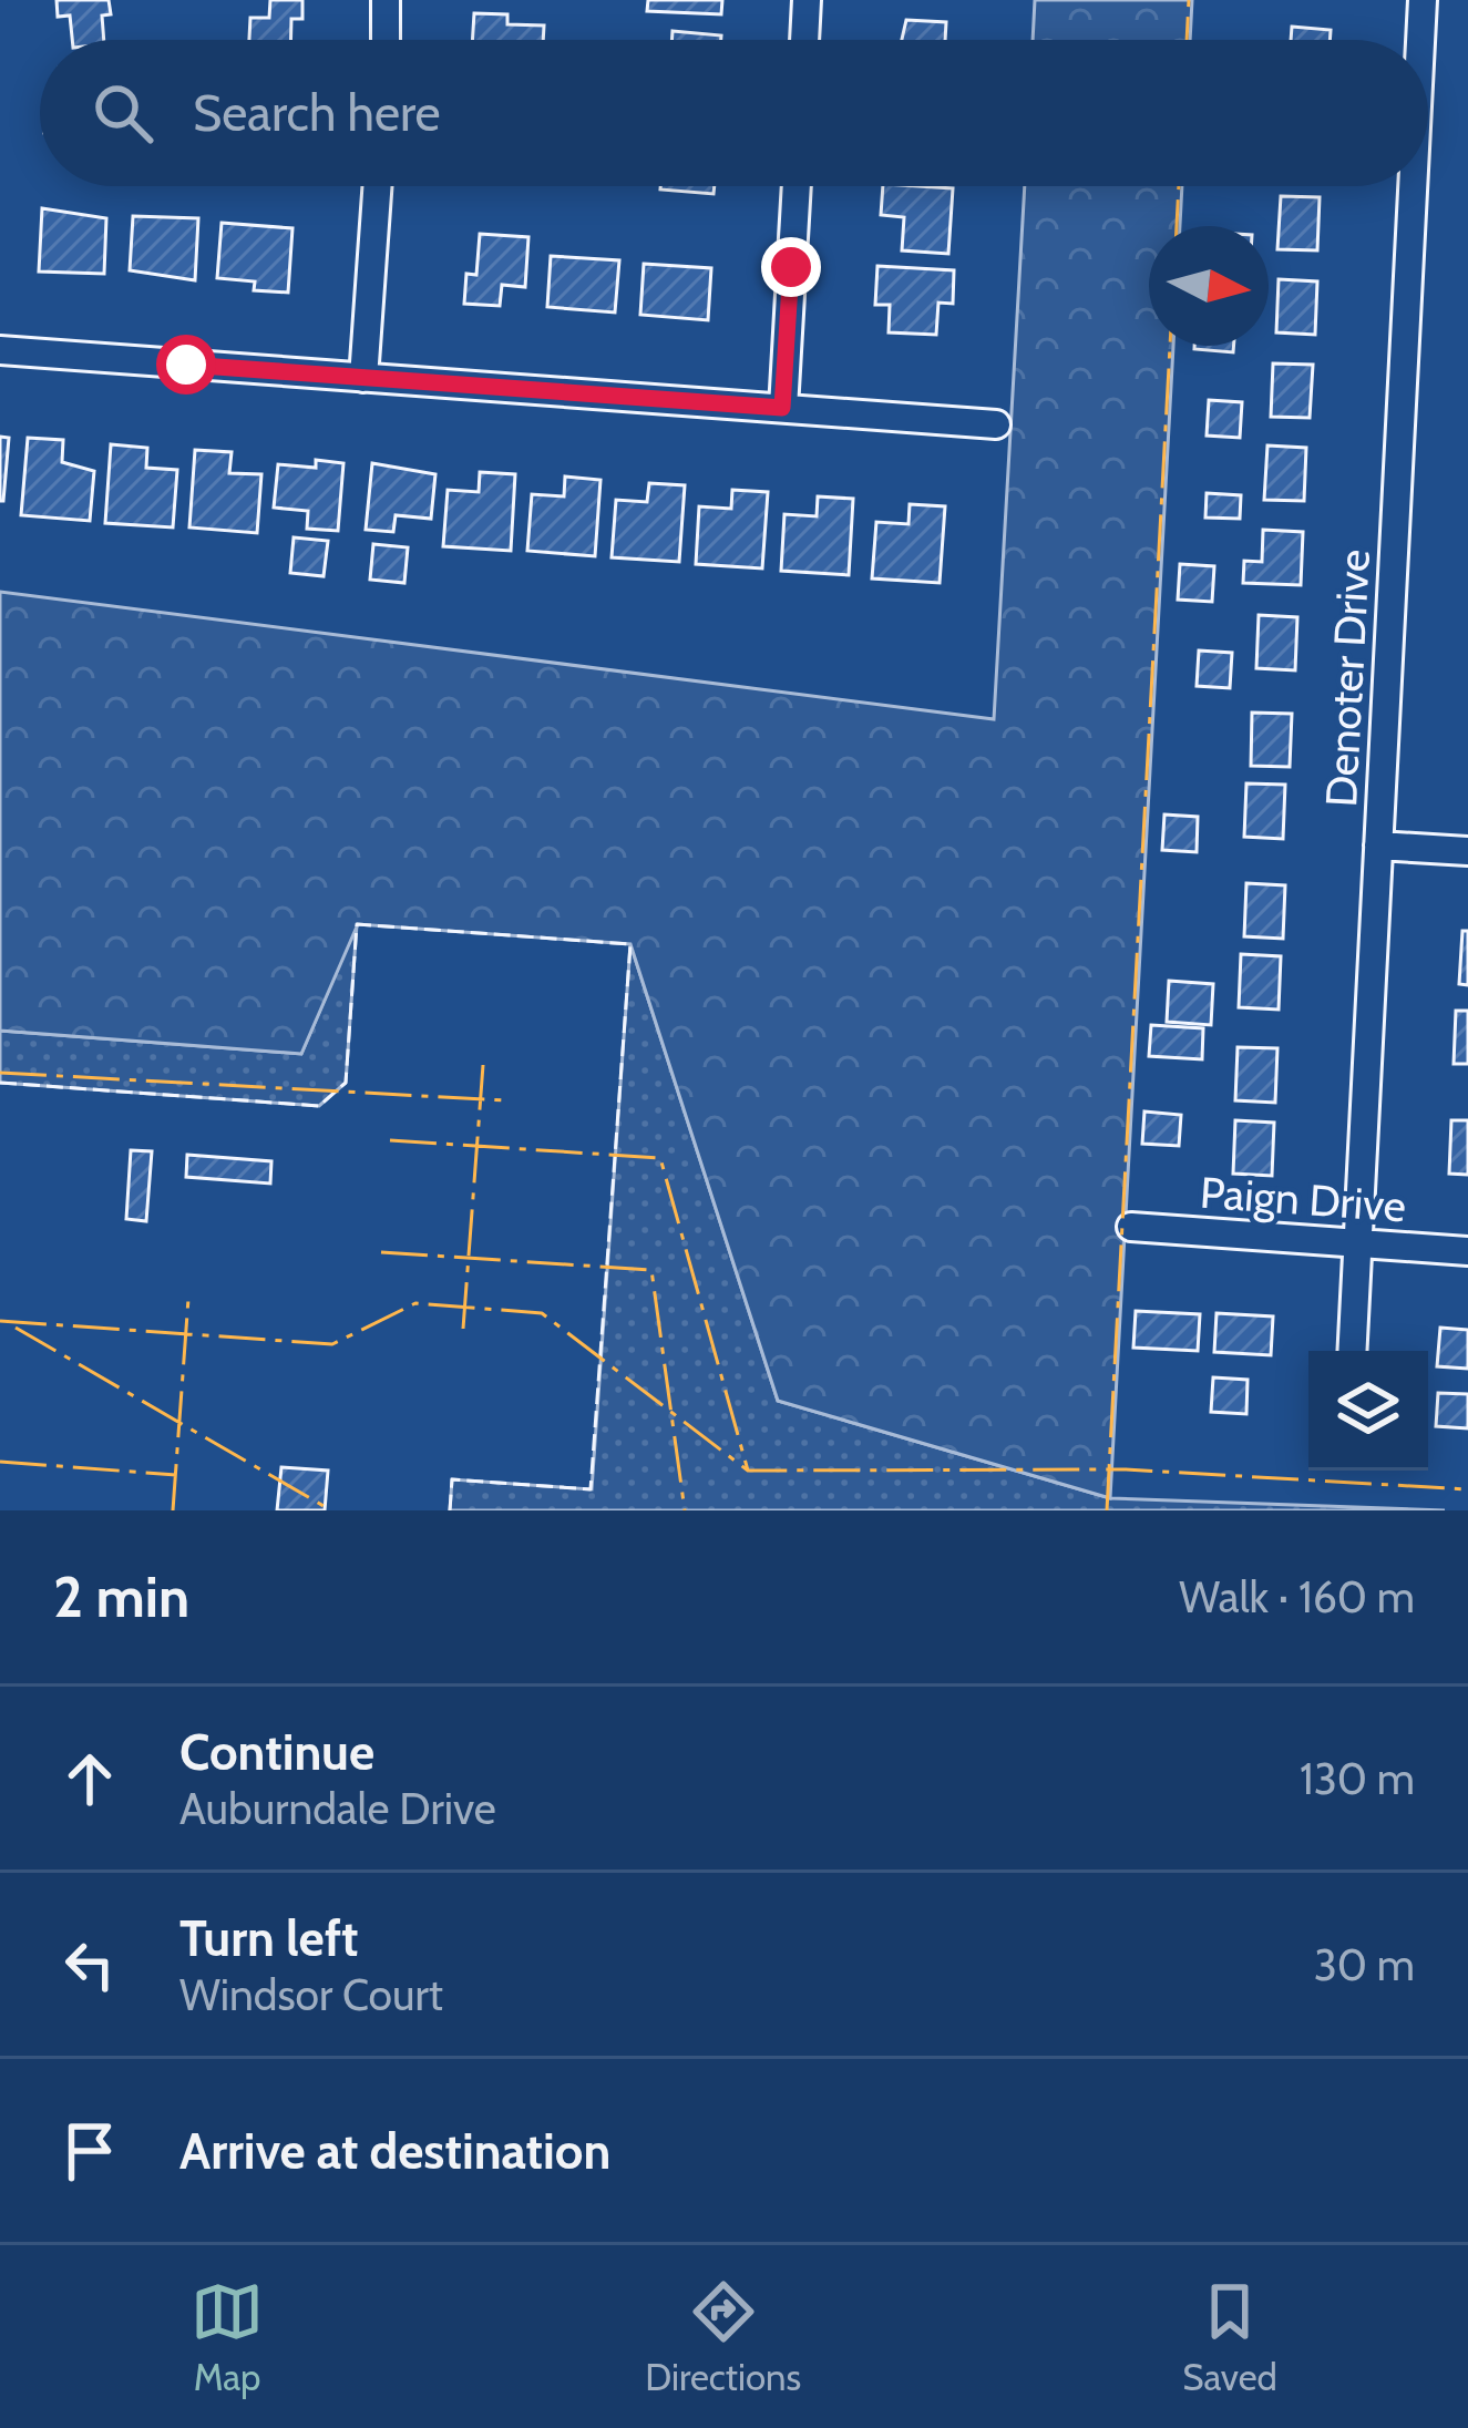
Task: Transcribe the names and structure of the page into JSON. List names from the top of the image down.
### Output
{
  "streets": {
    "street": ["Denoter Drive", "Paign Drive"]
  },
  "crossings": [
    ["Denoter Drive", "Paign Drive"]
  ],
  "north": "right",
  "page": {
    "search": "Search here",
    "heading": ["2 min", "Walk · 160 m"],
    "list": [
      ["Continue", "Auburndale Drive", "130 m"],
      ["Turn left", "Windsor Court", "30 m"],
      "Arrive at destination"
    ],
    "nav": ["Map", "Directions", "Saved"]
  }
}
